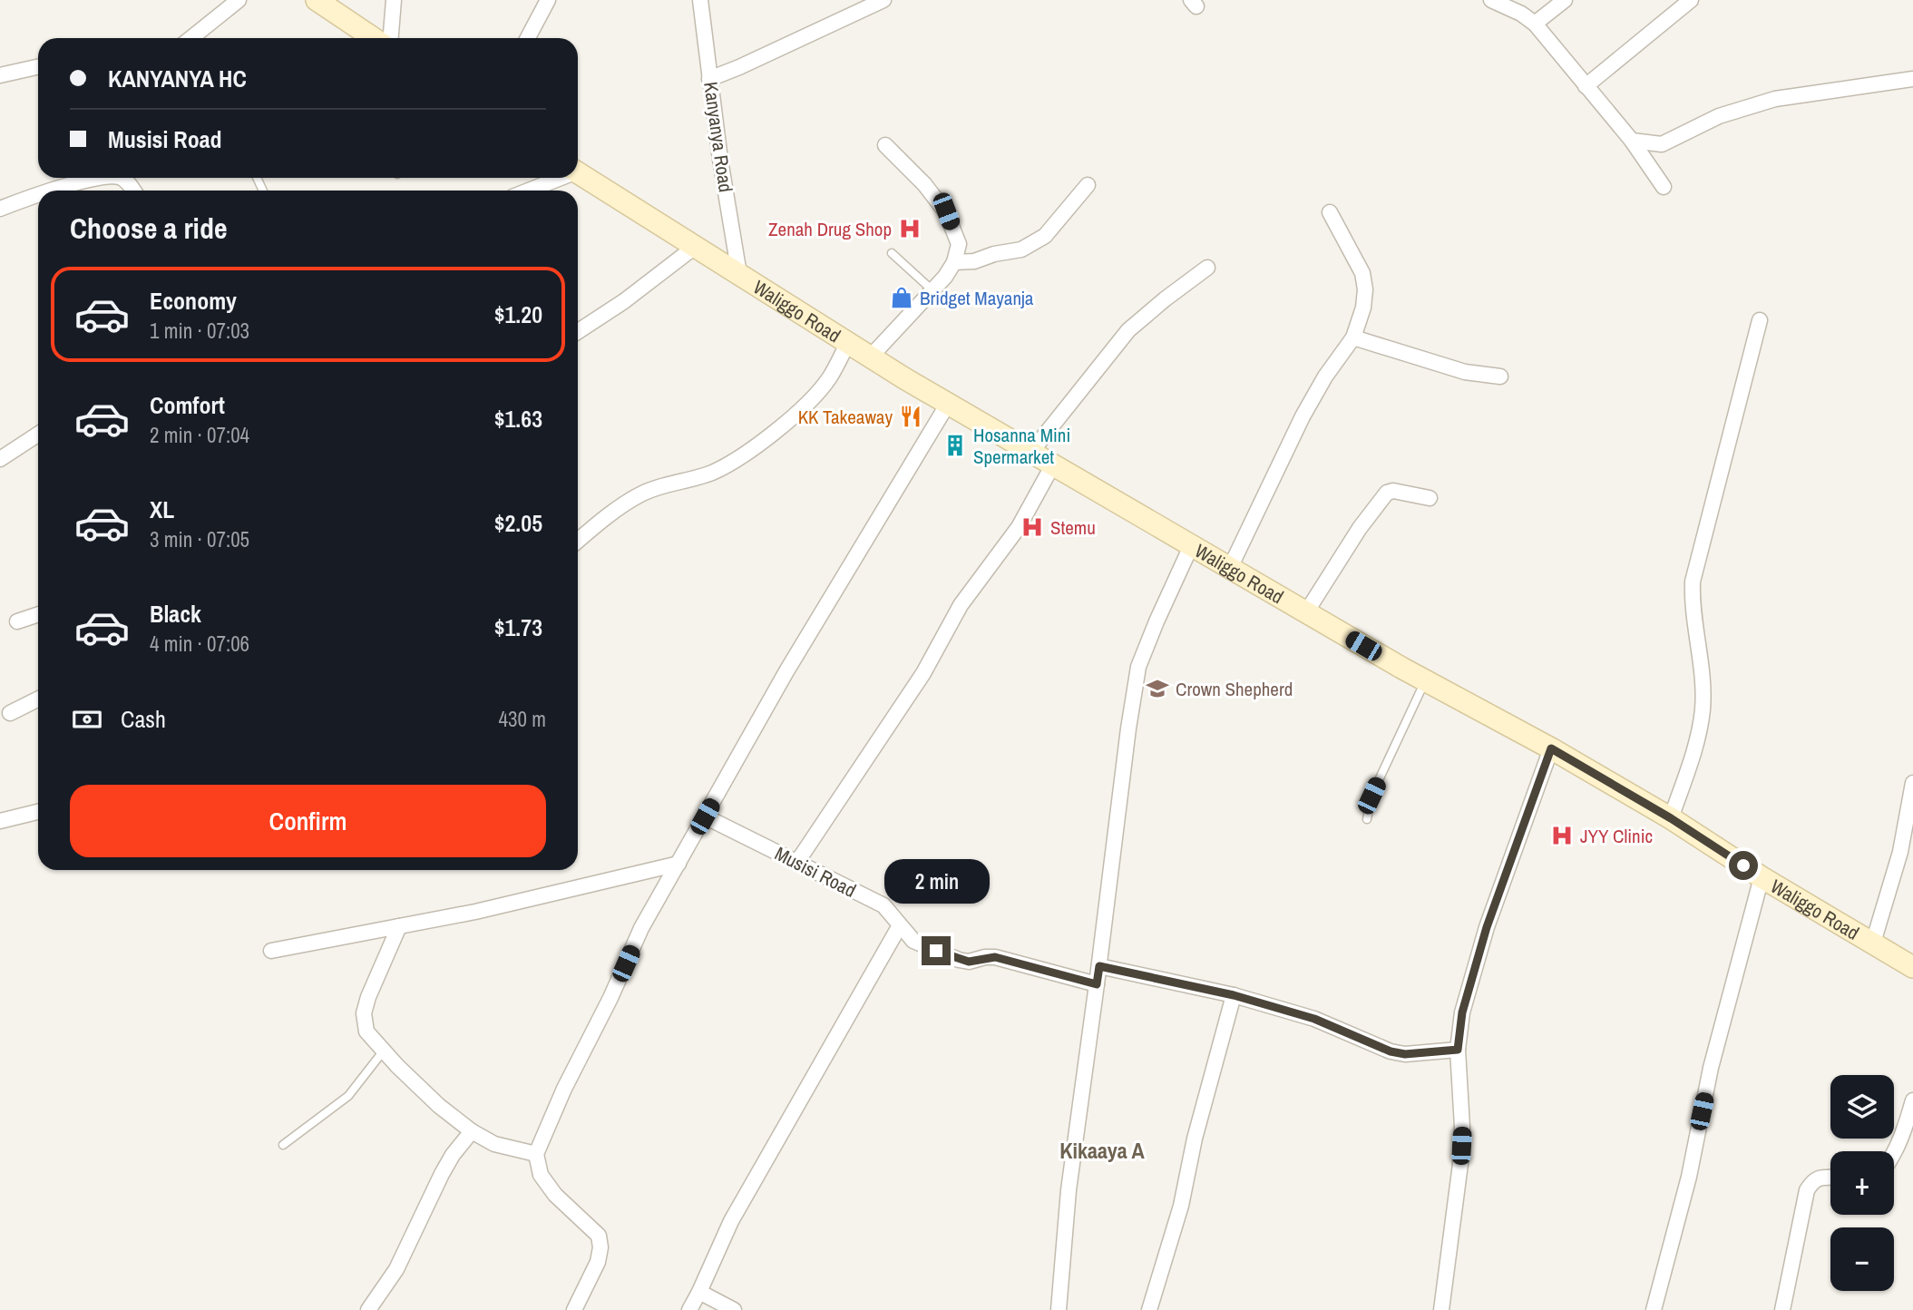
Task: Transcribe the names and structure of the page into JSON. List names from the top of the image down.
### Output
{
  "streets": {
    "street": ["Kanyanya Road", "Waliggo Road", "Musisi Road"]
  },
  "crossings": [
    ["Kanyanya Road", "Waliggo Road"]
  ],
  "districts": ["Kikaaya A"],
  "places": {
    "hospital": ["Zenah Drug Shop", "Stemu", "JYY Clinic"],
    "shop": ["Bridget Mayanja"],
    "restaurant": ["KK Takeaway"],
    "building": ["Hosanna Mini Spermarket"],
    "school or university": ["Crown Shepherd"]
  },
  "page": {
    "banner": ["KANYANYA HC", "Musisi Road"],
    "heading": "Choose a ride",
    "list": [
      {
        "name": "Economy",
        "note": "1 min · 07:03",
        "value": "$1.20"
      },
      {
        "name": "Comfort",
        "note": "2 min · 07:04",
        "value": "$1.63"
      },
      {
        "name": "XL",
        "note": "3 min · 07:05",
        "value": "$2.05"
      },
      {
        "name": "Black",
        "note": "4 min · 07:06",
        "value": "$1.73"
      }
    ],
    "pay": ["Cash", "430 m"],
    "buttons": "Confirm",
    "bubble": "2 min",
    "map_buttons": ["+", "−"]
  }
}
